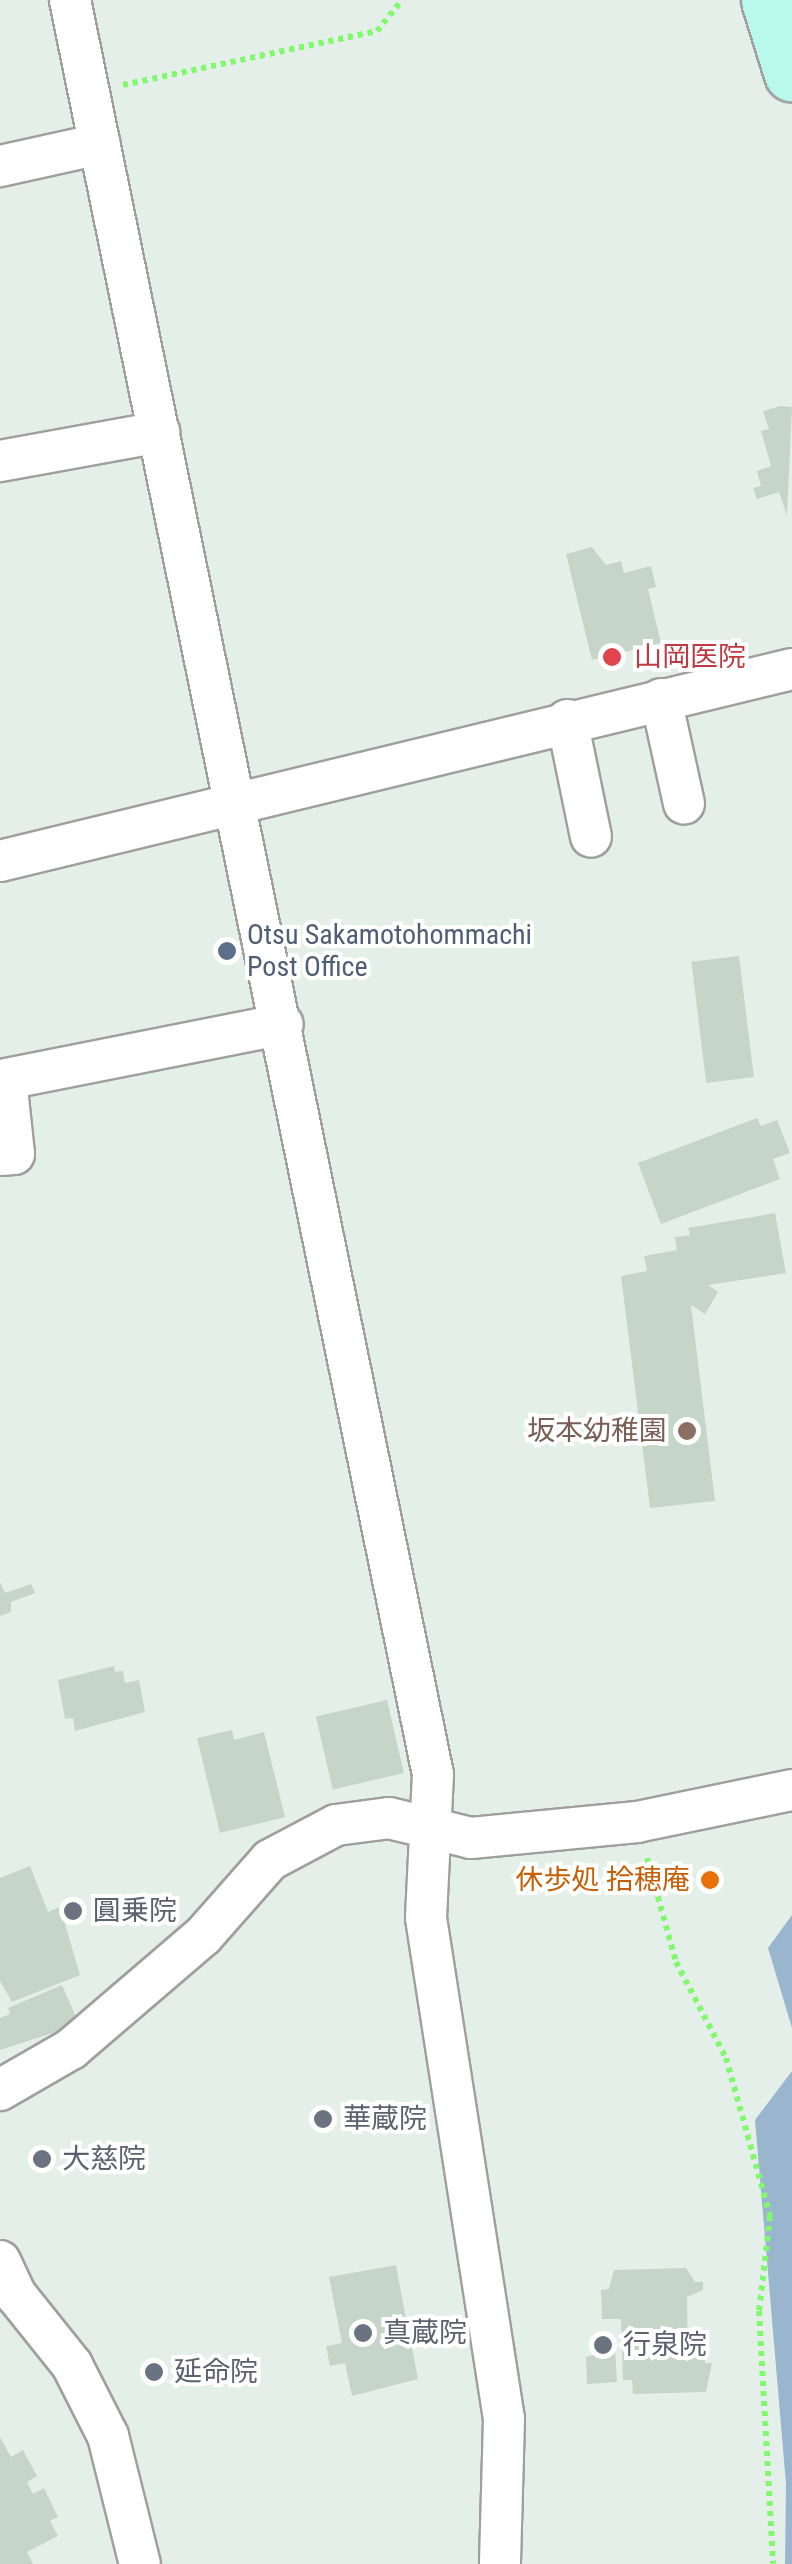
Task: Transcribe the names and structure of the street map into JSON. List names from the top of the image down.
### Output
{
  "places": [
    "山岡医院",
    "Otsu Sakamotohommachi Post Office",
    "坂本幼稚園",
    "休歩処 拾穂庵",
    "圓乗院",
    "華蔵院",
    "大慈院",
    "真蔵院",
    "行泉院",
    "延命院"
  ]
}
